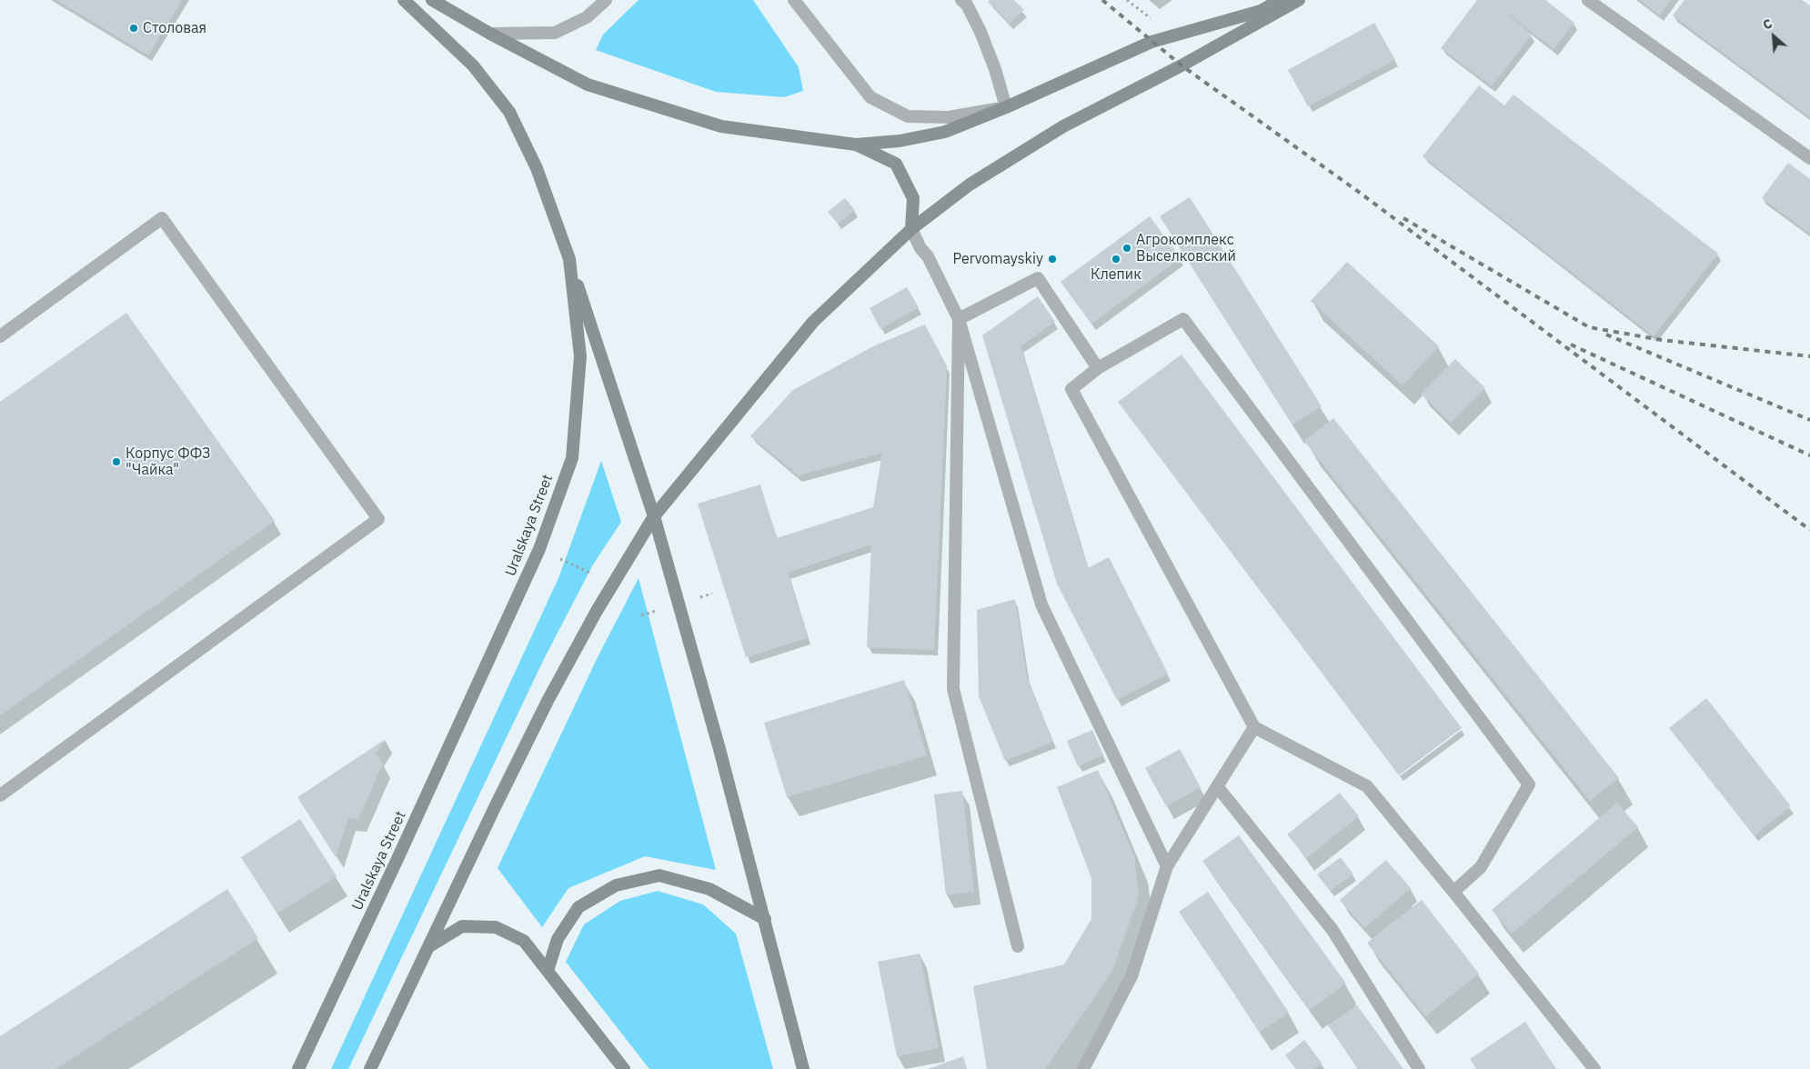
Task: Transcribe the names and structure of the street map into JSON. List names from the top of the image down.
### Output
{
  "streets": {
    "main road": ["Uralskaya Street"]
  },
  "places": [
    "Столовая",
    "Агрокомплекс Выселковский",
    "Pervomayskiy",
    "Клепик",
    "Корпус ФФЗ \"Чайка\""
  ],
  "north": "top left"
}
